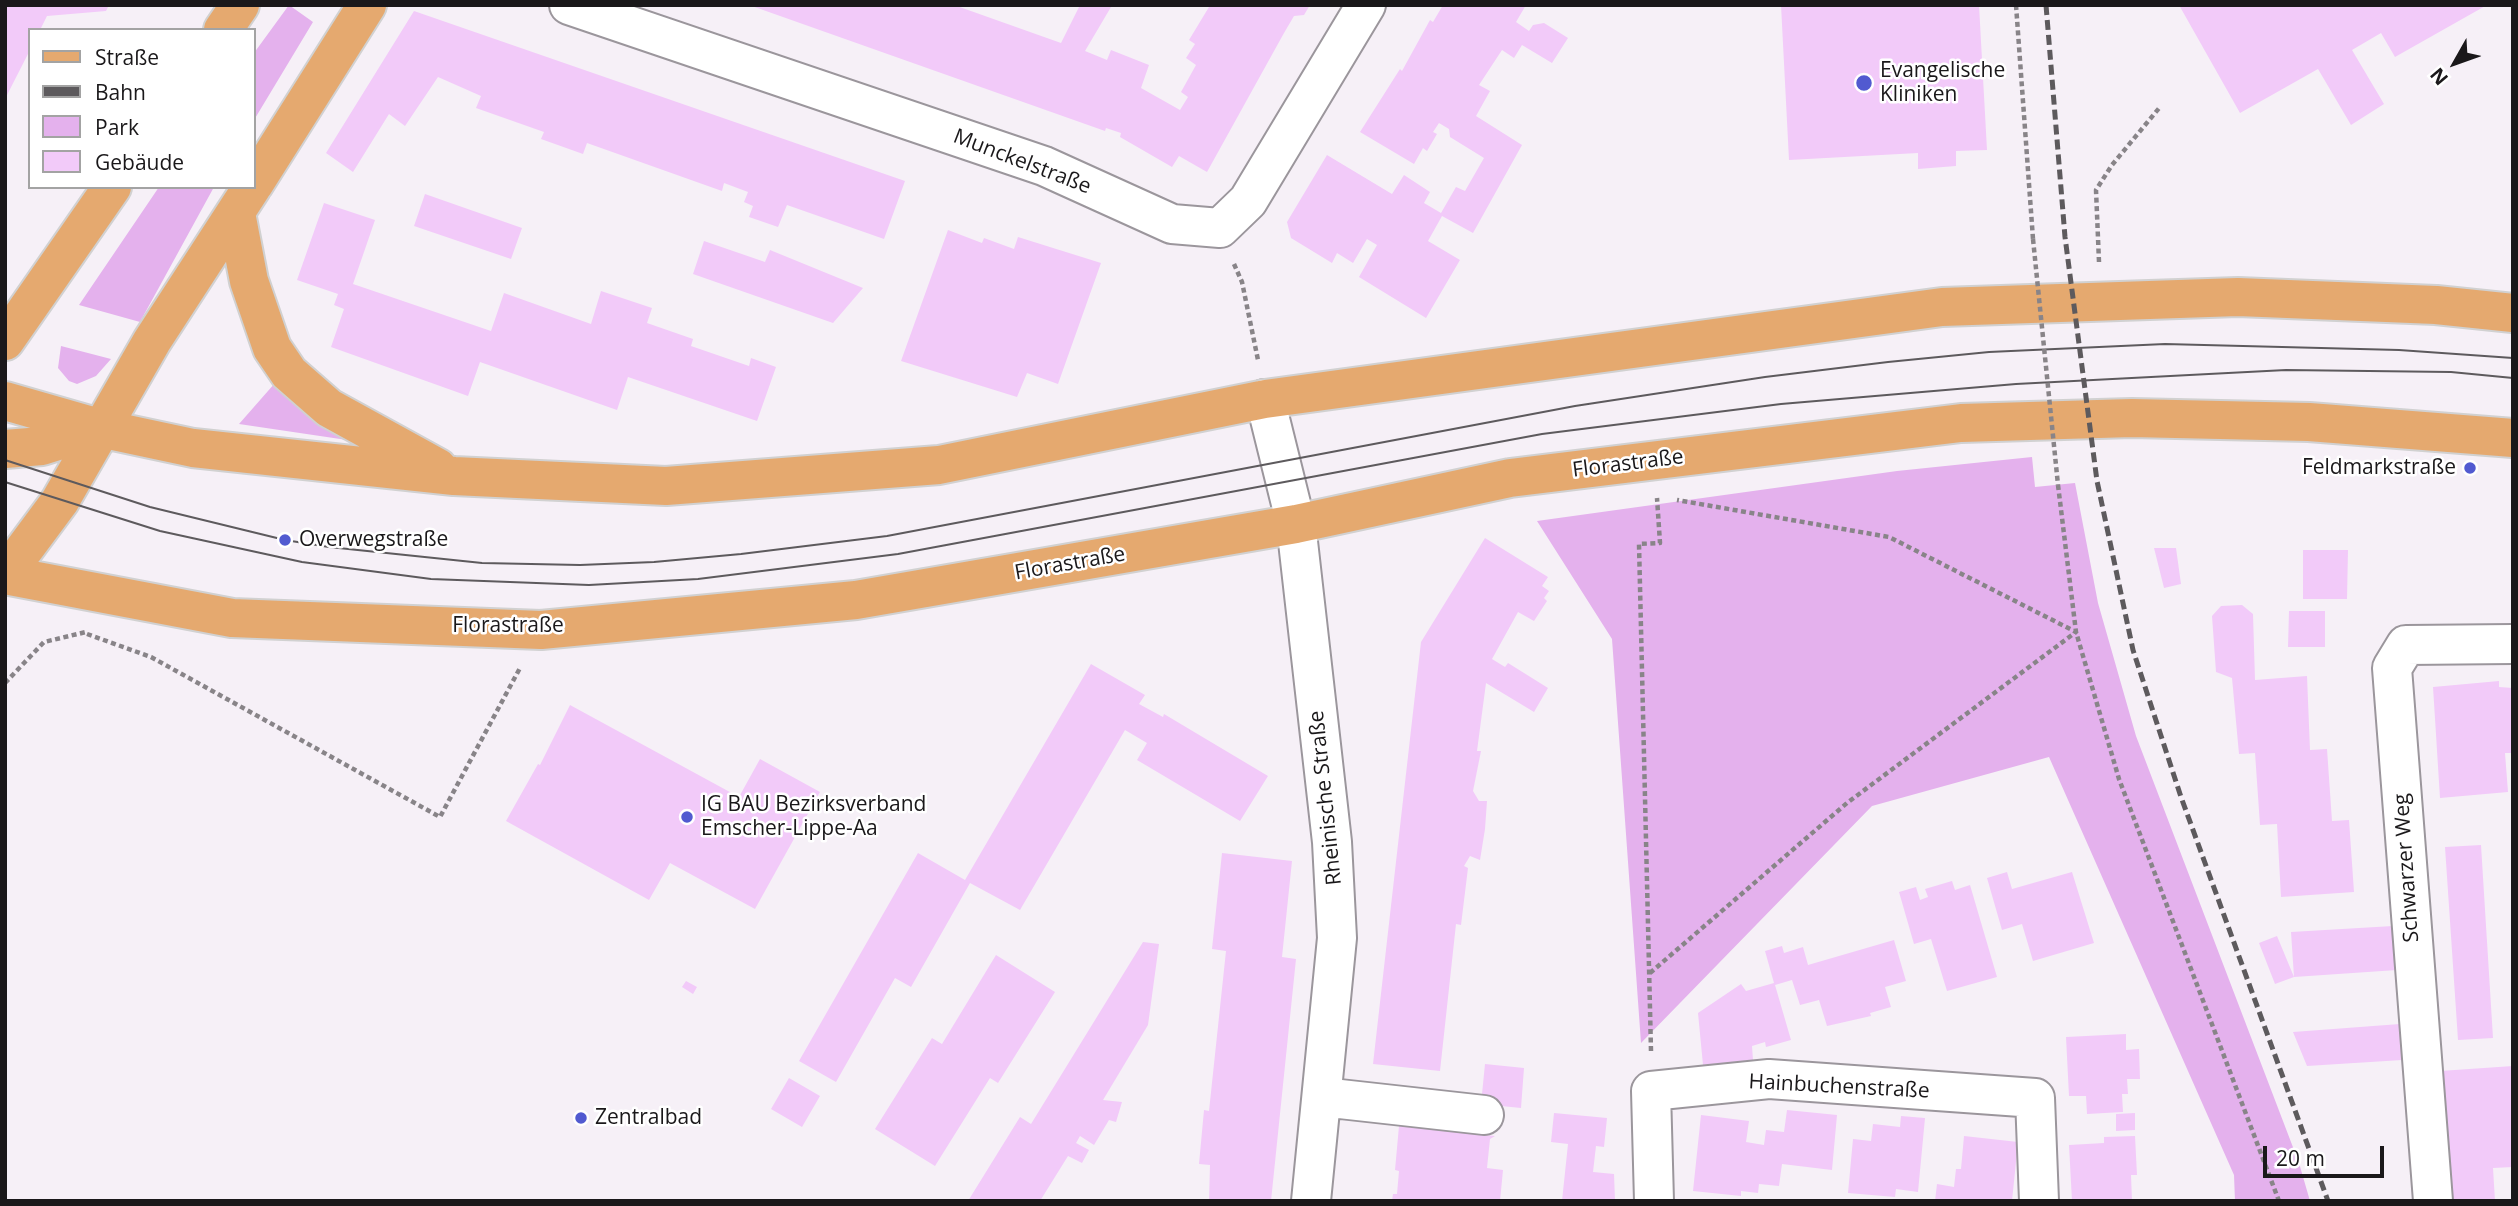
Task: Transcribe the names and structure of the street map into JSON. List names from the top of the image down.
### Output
{
  "streets": {
    "main road": ["Florastraße"],
    "street": [
      "Munckelstraße",
      "Rheinische Straße",
      "Schwarzer Weg",
      "Hainbuchenstraße"
    ]
  },
  "crossings": [
    ["Florastraße", "Rheinische Straße"]
  ],
  "places": [
    "Evangelische Kliniken",
    "Feldmarkstraße",
    "Overwegstraße",
    "IG BAU Bezirksverband Emscher-Lippe-Aa",
    "Zentralbad"
  ],
  "legend": [
    "Straße",
    "Bahn",
    "Park",
    "Gebäude"
  ],
  "scale_bar": "20 m",
  "north": "bottom left"
}
